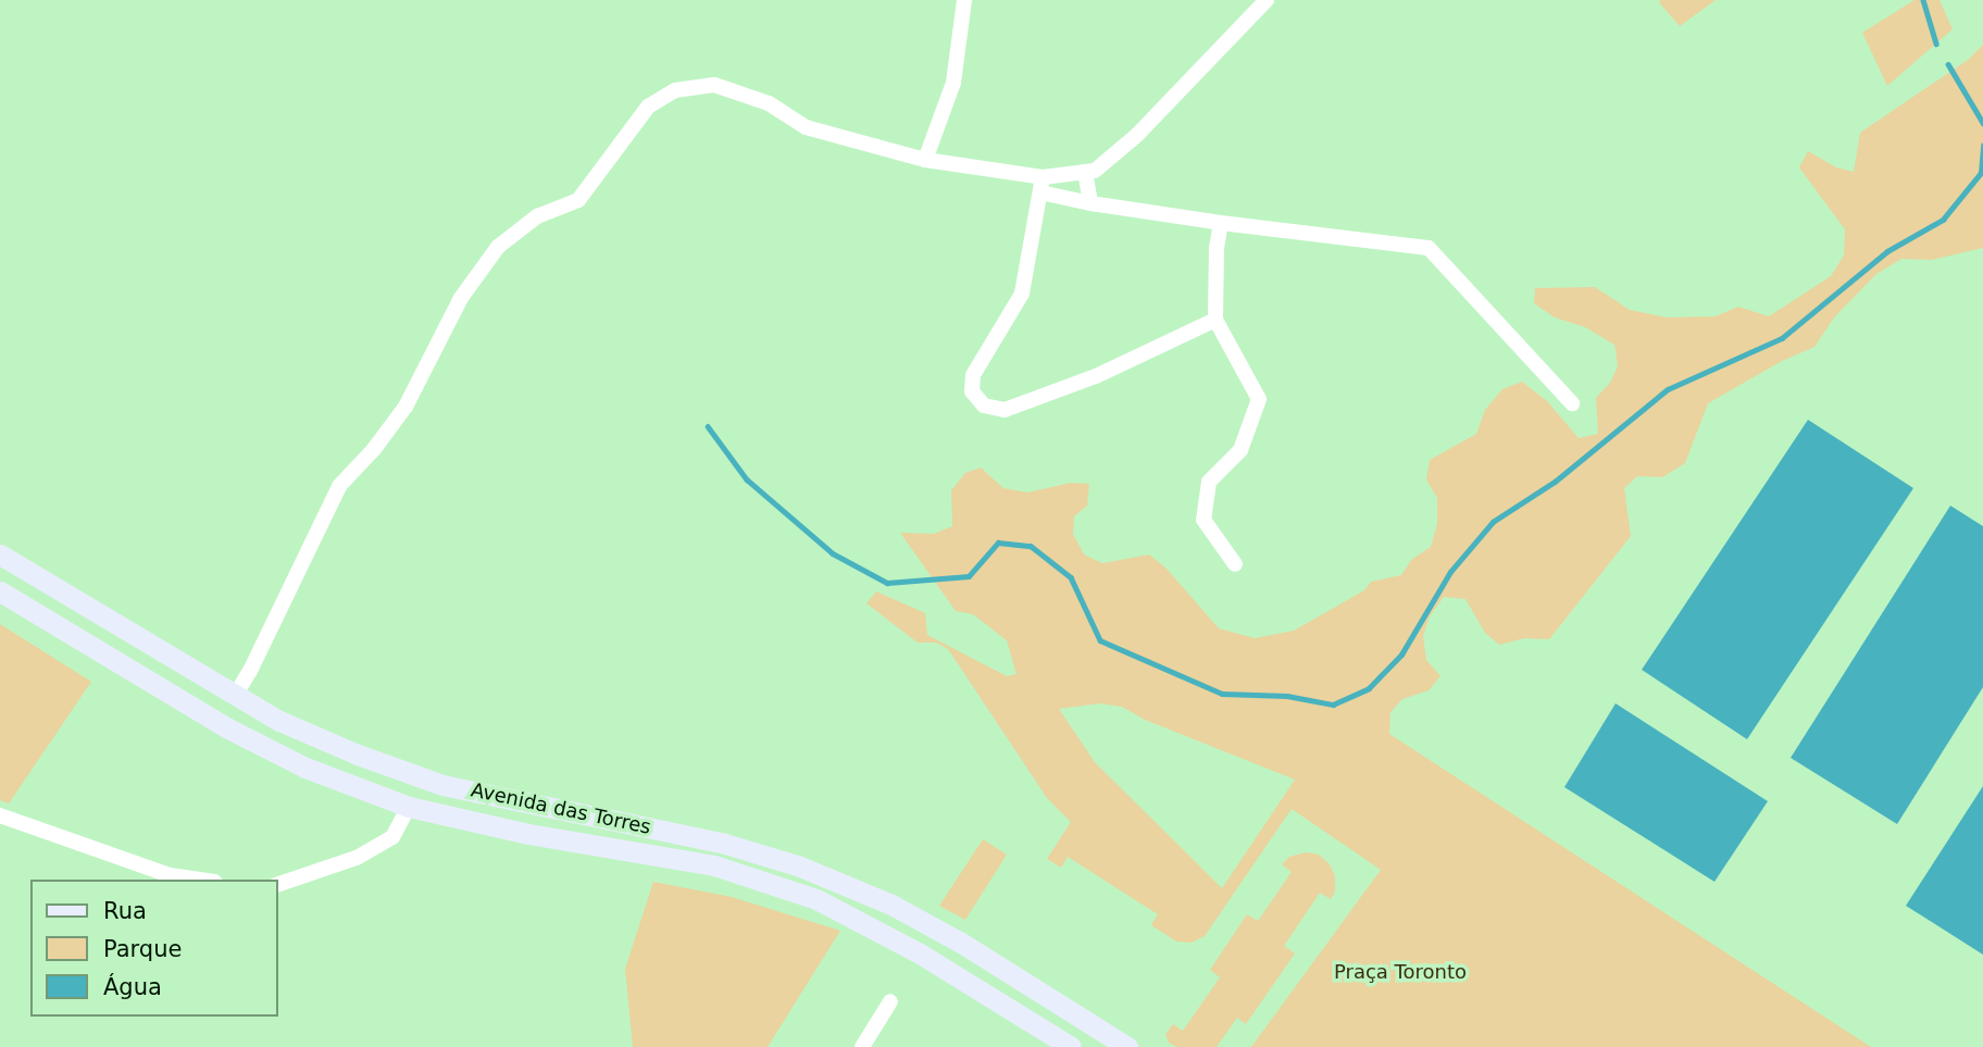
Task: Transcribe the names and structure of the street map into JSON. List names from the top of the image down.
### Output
{
  "streets": {
    "main road": ["Avenida das Torres"]
  },
  "parks": ["Praça Toronto"],
  "legend": ["Rua", "Parque", "Água"]
}
